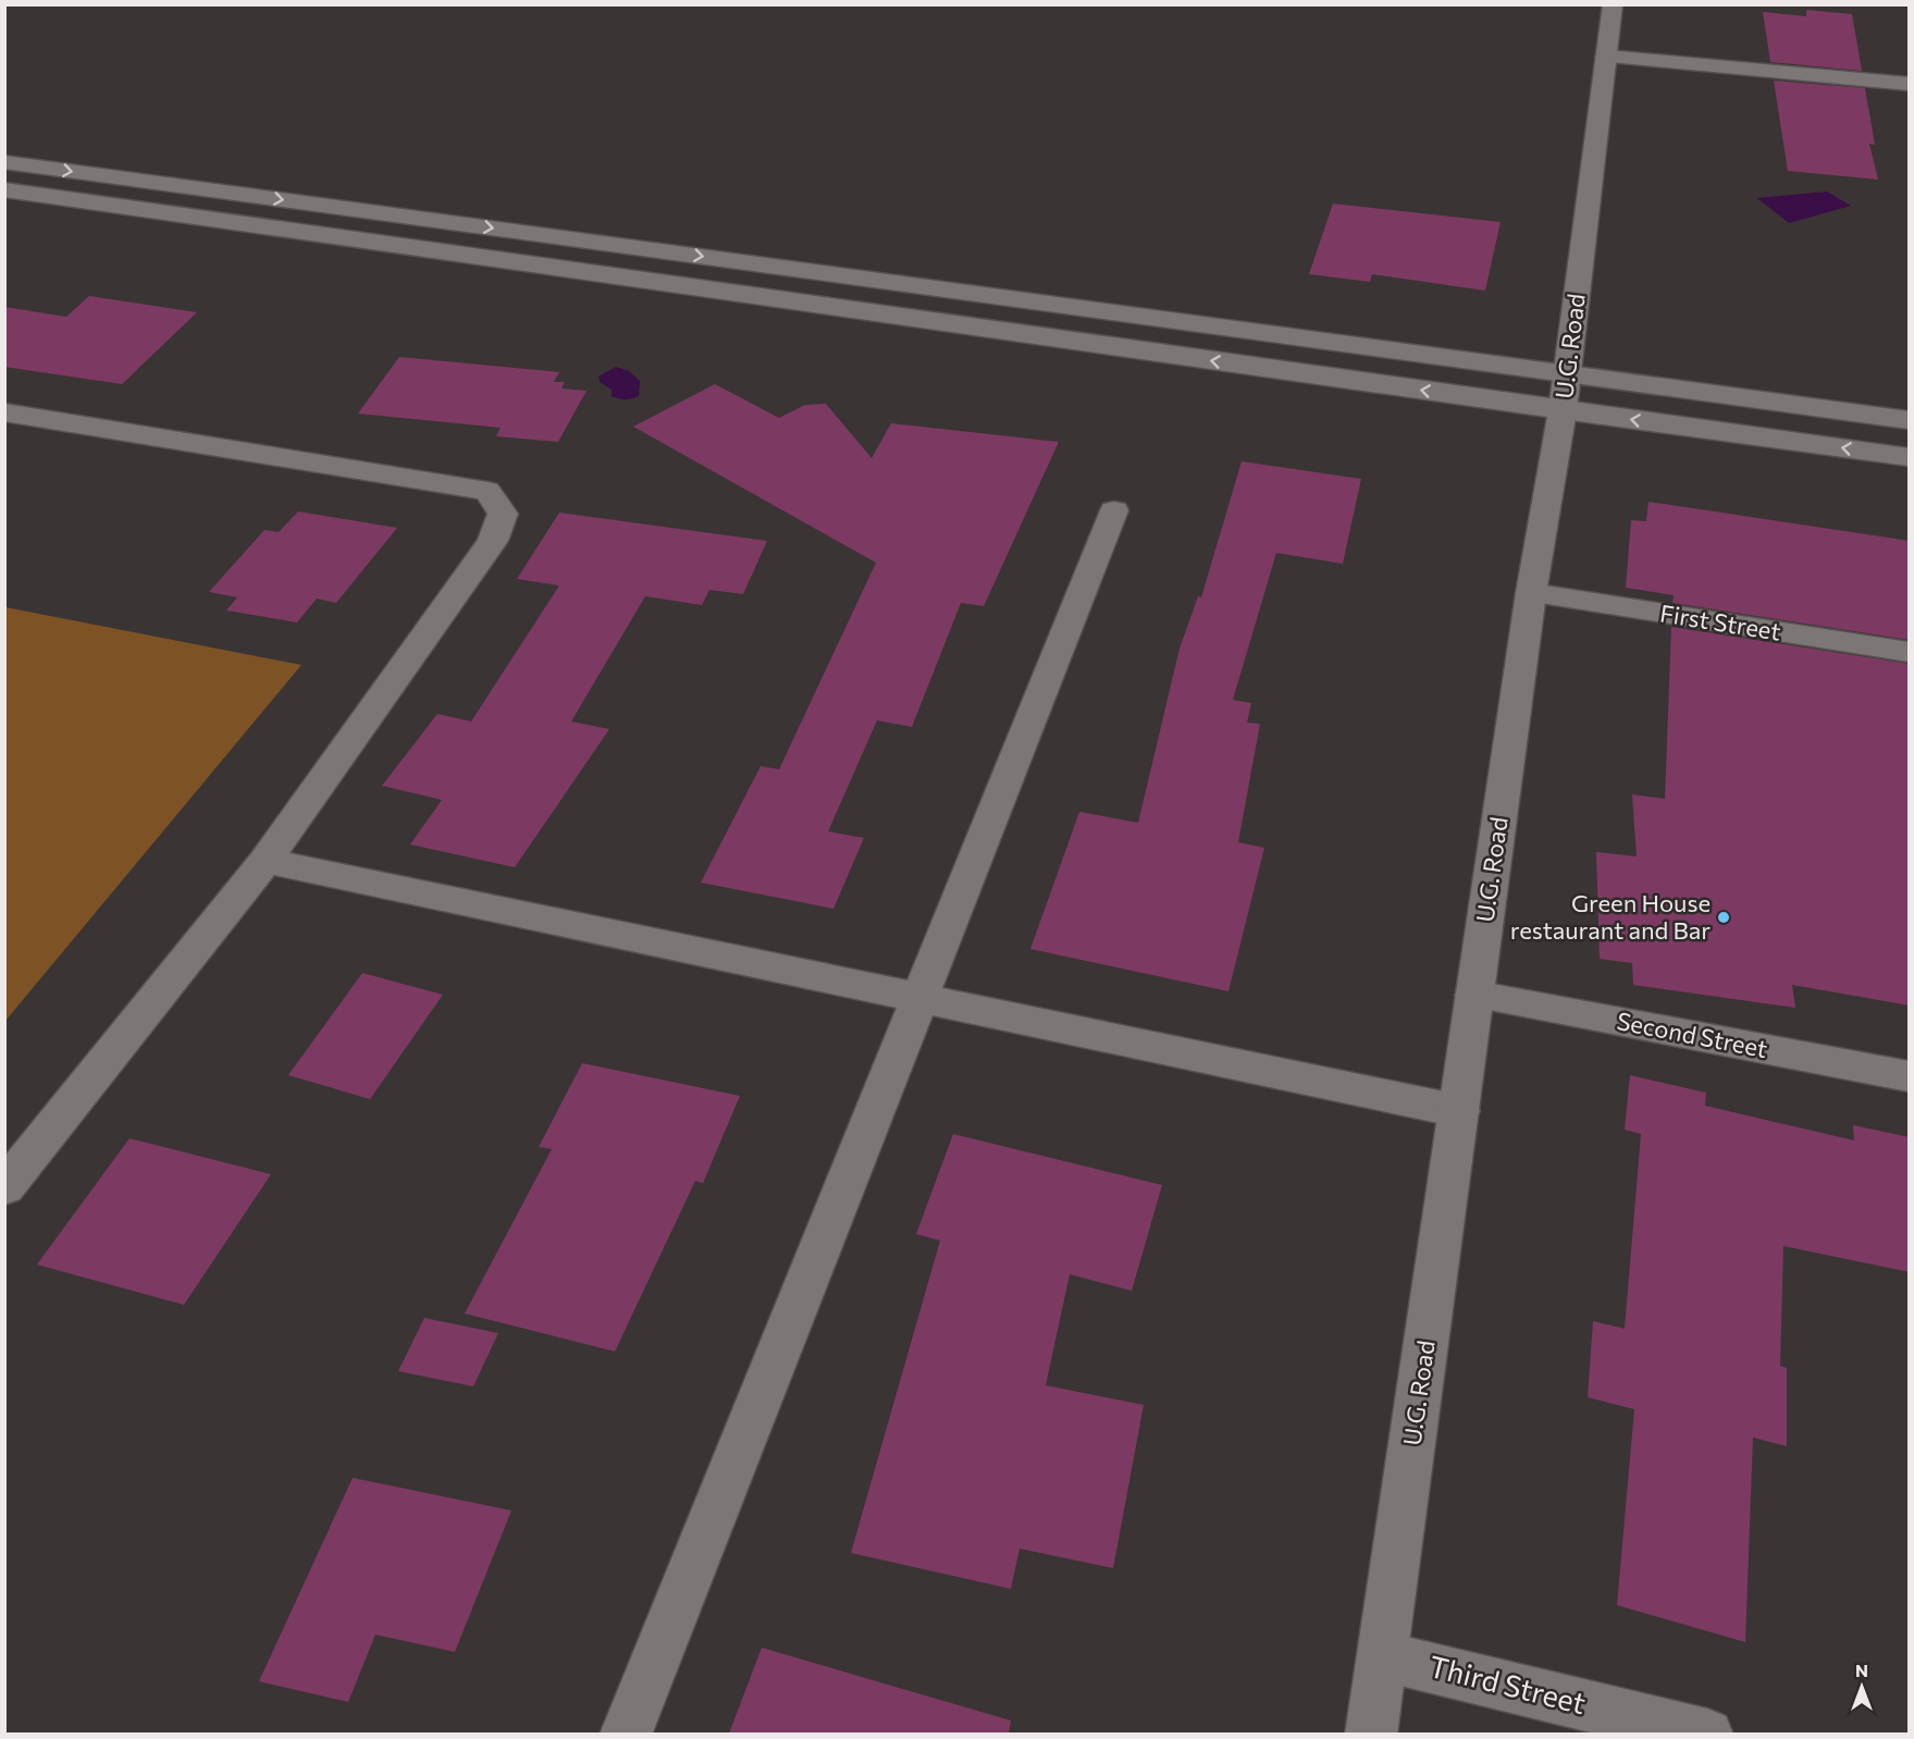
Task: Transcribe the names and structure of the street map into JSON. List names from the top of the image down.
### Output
{
  "streets": {
    "street": [
      "U.G. Road",
      "First Street",
      "Second Street",
      "Third Street"
    ]
  },
  "crossings": [
    ["U.G. Road", "First Street"],
    ["U.G. Road", "Second Street"],
    ["U.G. Road", "Third Street"]
  ],
  "places": ["Green House restaurant and Bar"],
  "north": "top"
}
